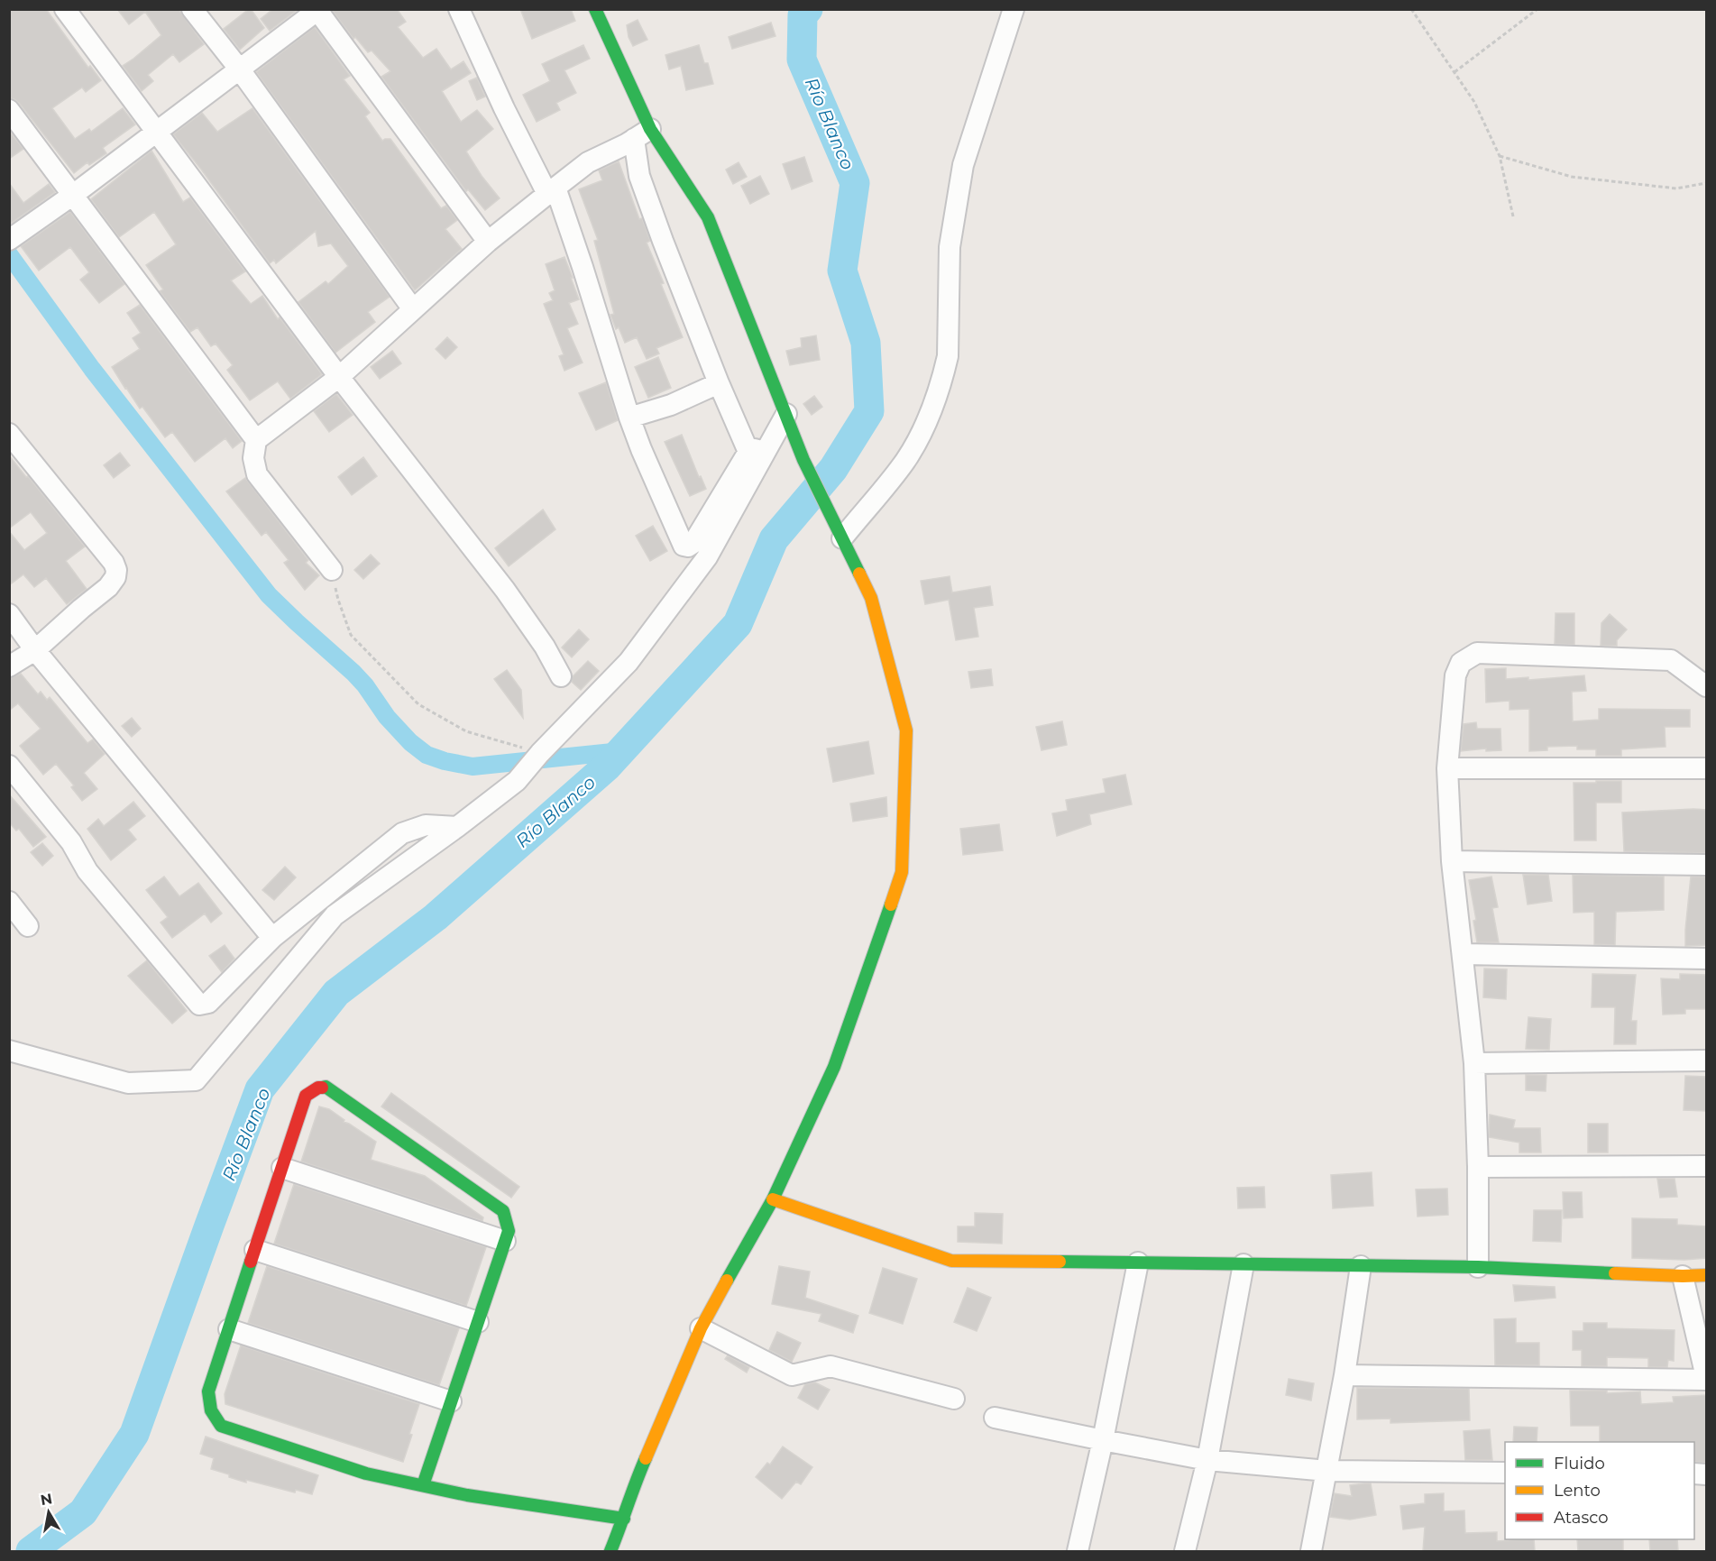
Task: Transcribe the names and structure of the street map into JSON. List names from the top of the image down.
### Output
{
  "water": ["Río Blanco"],
  "legend": ["Fluido", "Lento", "Atasco"],
  "north": "top"
}
